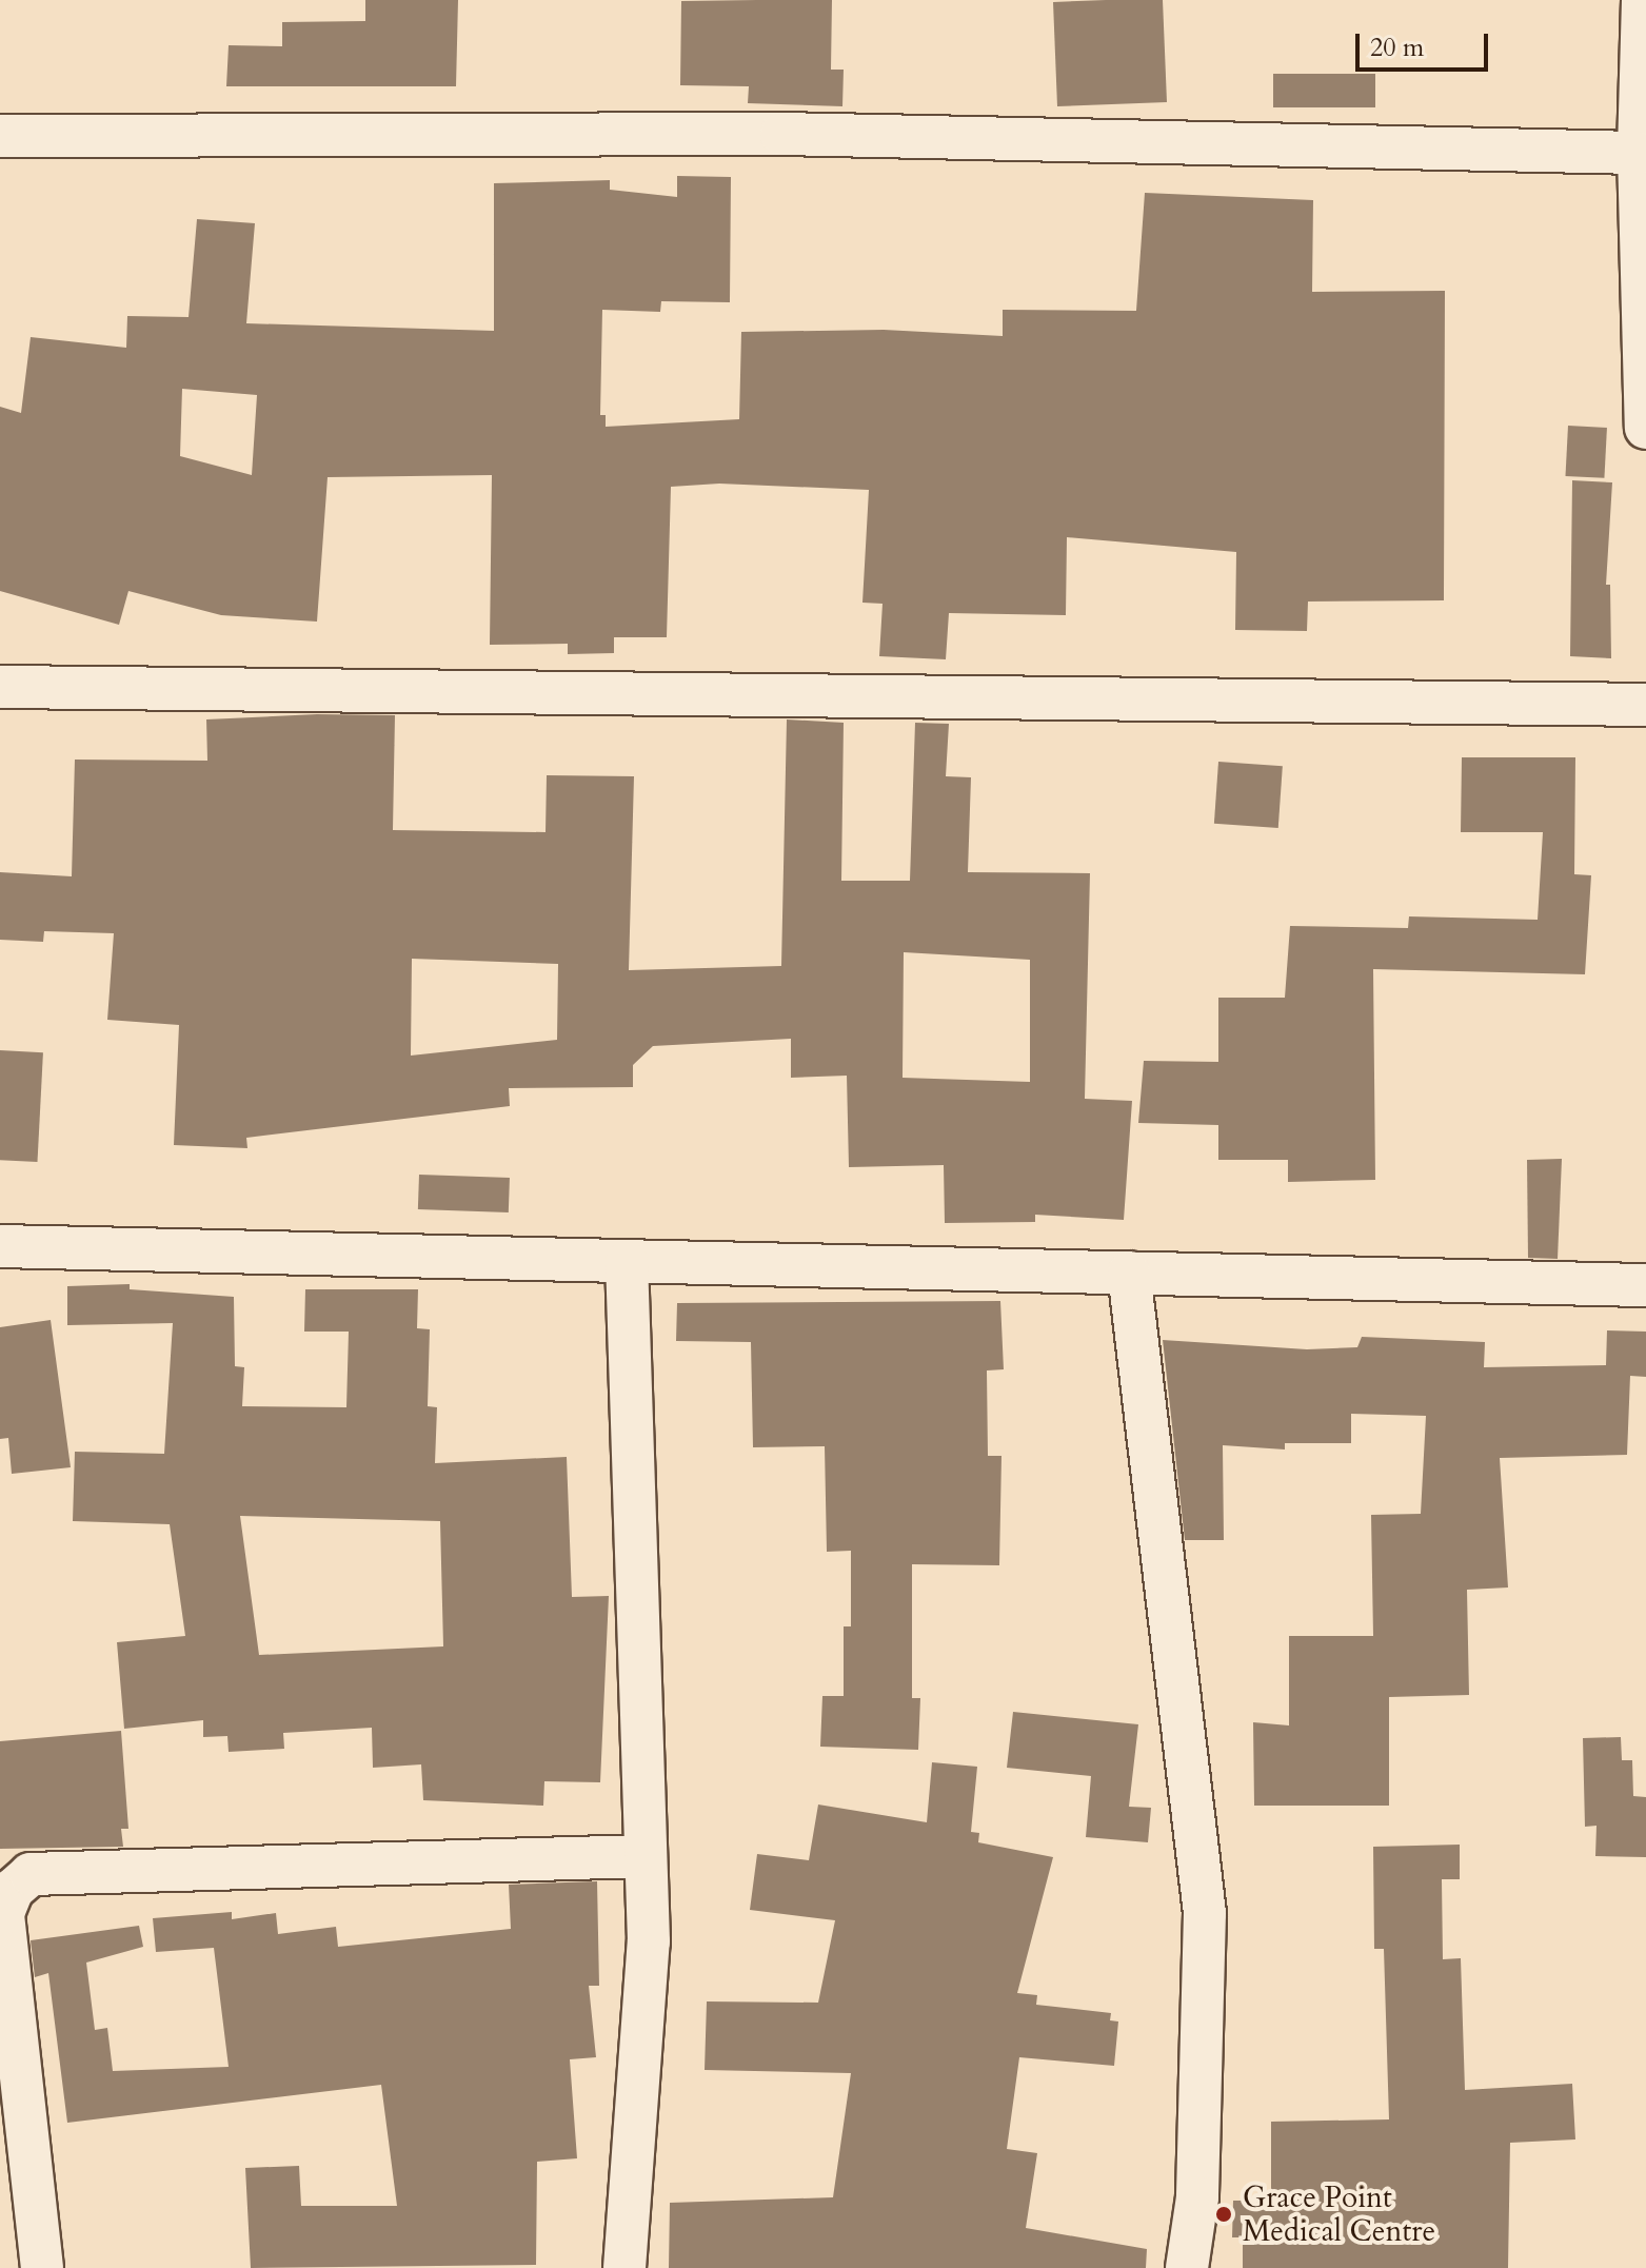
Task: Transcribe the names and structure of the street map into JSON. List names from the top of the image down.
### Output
{
  "places": ["Grace Point Medical Centre"],
  "scale_bar": "20 m"
}
